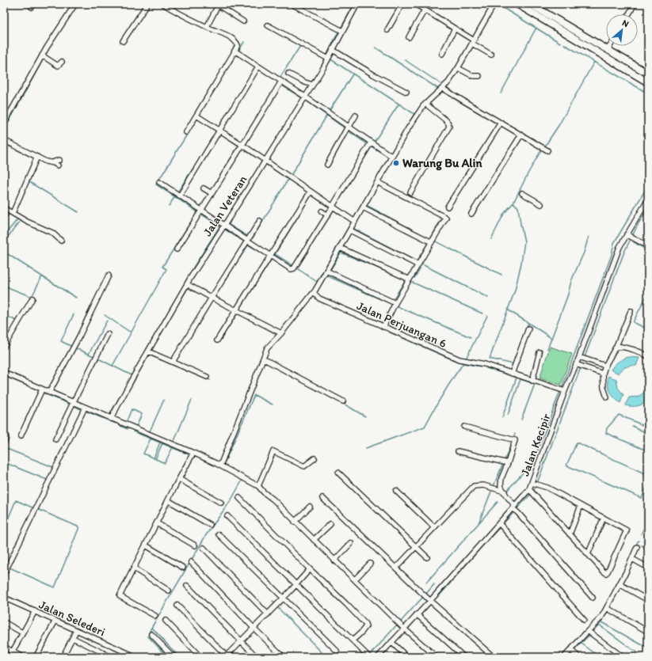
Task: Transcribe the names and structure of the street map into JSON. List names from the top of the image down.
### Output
{
  "streets": {
    "street": [
      "Jalan Veteran",
      "Jalan Perjuangan 6",
      "Jalan Kecipir",
      "Jalan Selederi"
    ]
  },
  "crossings": [
    ["Jalan Perjuangan 6", "Jalan Kecipir"]
  ],
  "places": ["Warung Bu Alin"],
  "north": "top right"
}
